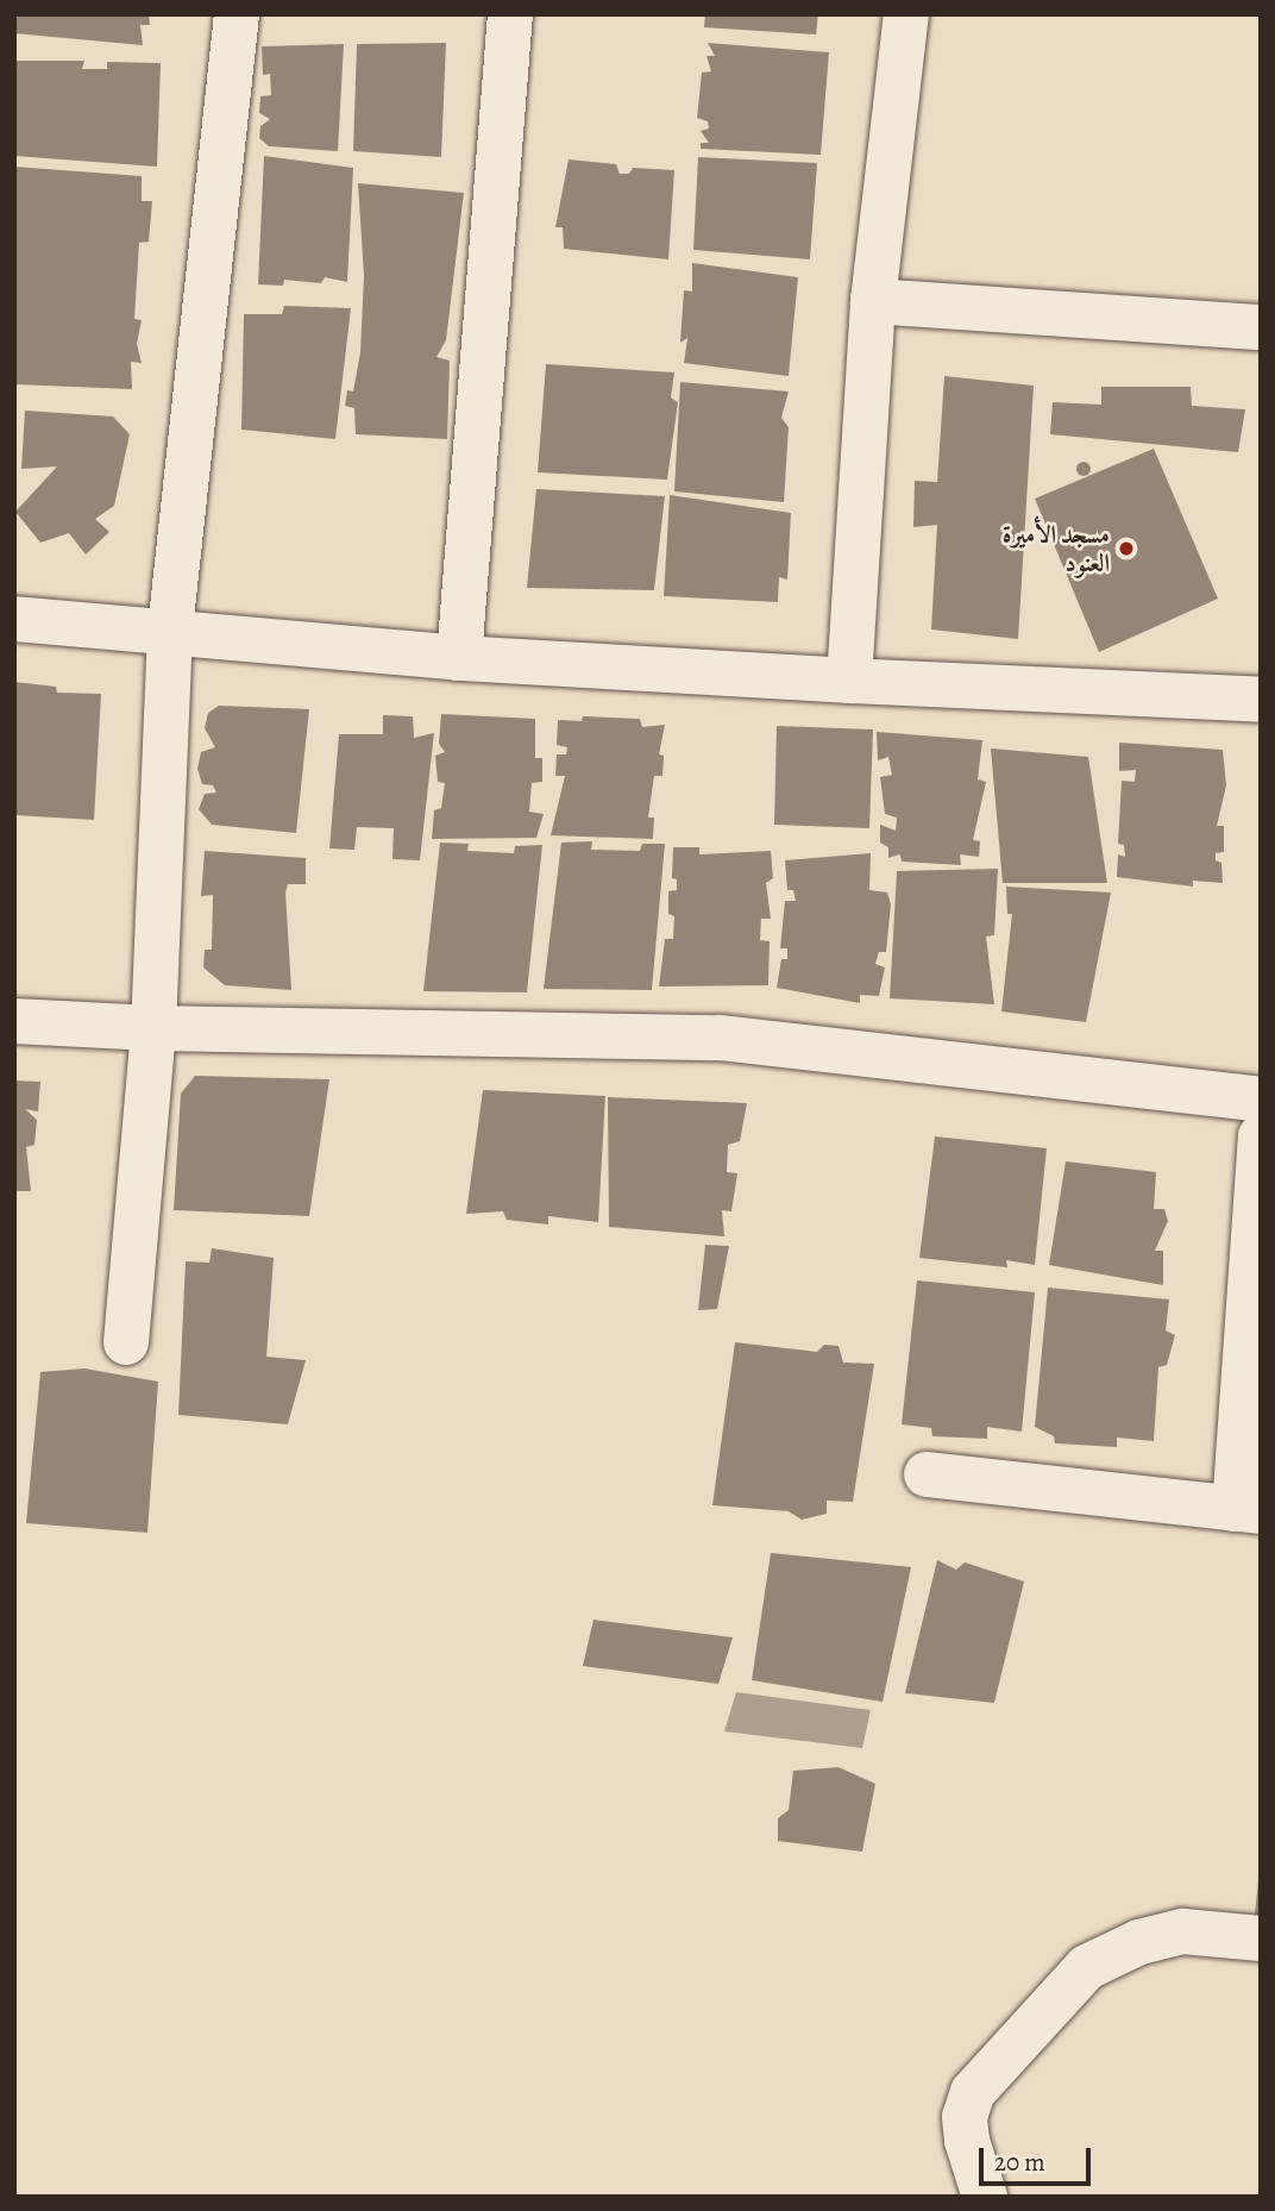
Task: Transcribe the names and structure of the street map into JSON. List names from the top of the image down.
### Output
{
  "places": ["مسجد الأميرة العنود"],
  "scale_bar": "20 m"
}
